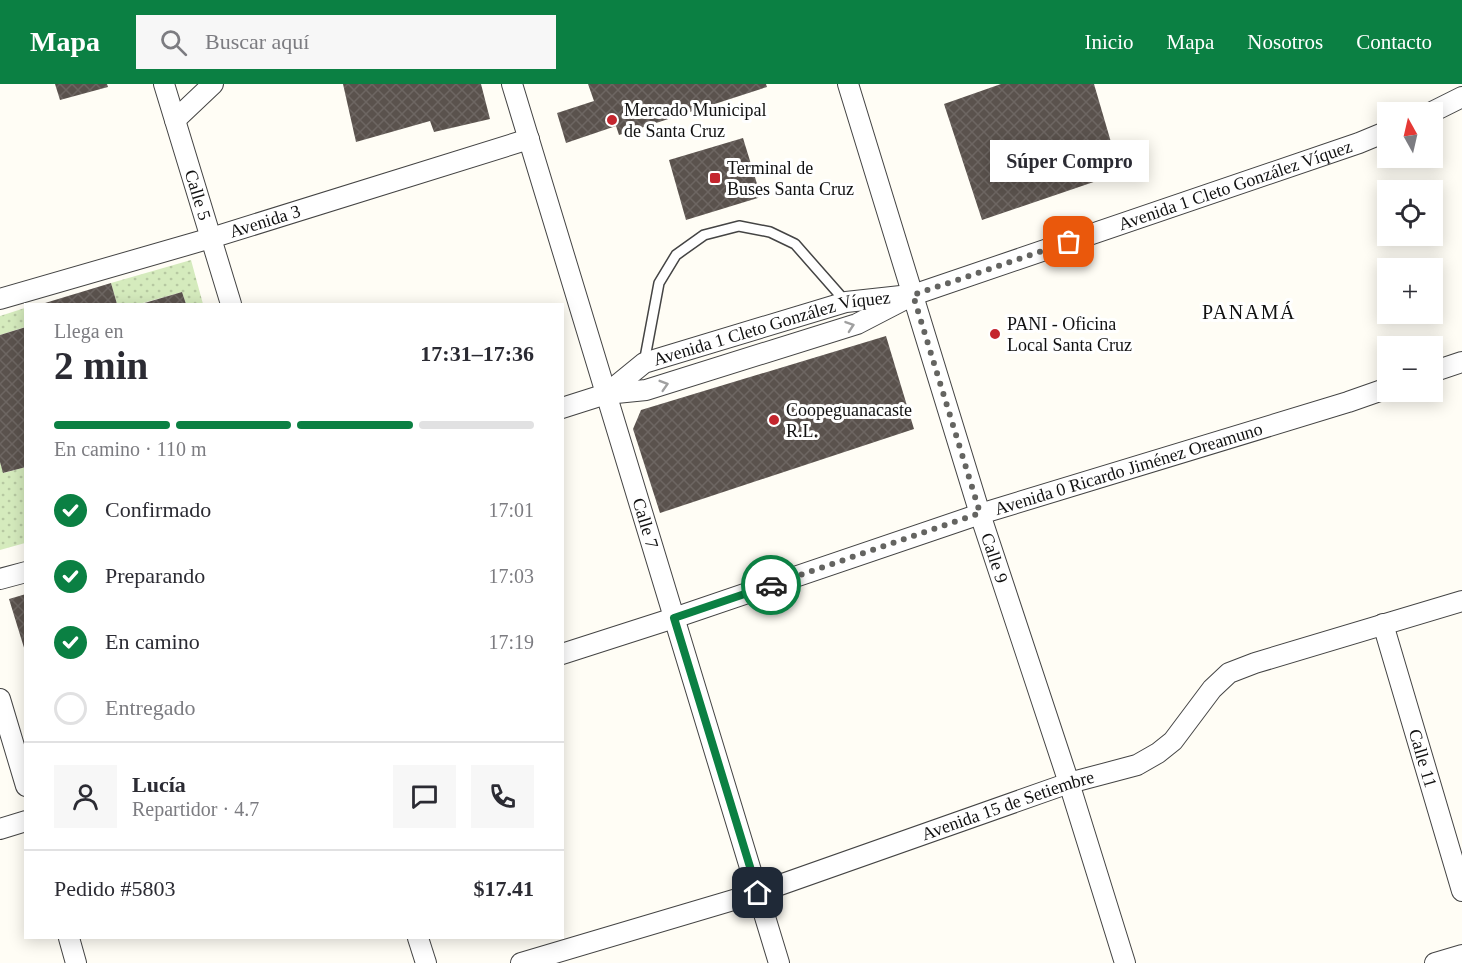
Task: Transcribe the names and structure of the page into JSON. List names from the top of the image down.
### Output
{
  "streets": {
    "street": [
      "Avenida 1 Cleto González Víquez",
      "Calle 5",
      "Avenida 3",
      "Avenida 0 Ricardo Jiménez Oreamuno",
      "Calle 7",
      "Calle 9",
      "Calle 11",
      "Avenida 15 de Setiembre"
    ]
  },
  "crossings": [
    ["Avenida 1 Cleto González Víquez", "Calle 7"],
    ["Avenida 1 Cleto González Víquez", "Calle 9"],
    ["Calle 5", "Avenida 3"],
    ["Avenida 3", "Calle 7"],
    ["Avenida 0 Ricardo Jiménez Oreamuno", "Calle 7"],
    ["Avenida 0 Ricardo Jiménez Oreamuno", "Calle 9"],
    ["Calle 7", "Avenida 15 de Setiembre"],
    ["Calle 9", "Avenida 15 de Setiembre"],
    ["Calle 11", "Avenida 15 de Setiembre"]
  ],
  "districts": ["PANAMÁ"],
  "places": {
    "other": [
      "Mercado Municipal de Santa Cruz",
      "Súper Compro",
      "PANI - Oficina Local Santa Cruz",
      "Coopeguanacaste R.L."
    ],
    "transit": ["Terminal de Buses Santa Cruz"]
  },
  "north": "top",
  "page": {
    "header": "Mapa",
    "search": "Buscar aquí",
    "nav": [
      "Inicio",
      "Mapa",
      "Nosotros",
      "Contacto"
    ],
    "map_buttons": ["+", "−"],
    "bubble": "Súper Compro",
    "heading": ["2 min", "Llega en", "17:31–17:36"],
    "panel": [
      "Lucía",
      "Repartidor · 4.7",
      "Pedido #5803",
      "$17.41"
    ],
    "bar": "En camino · 110 m",
    "list": [
      ["Confirmado", "17:01"],
      ["Preparando", "17:03"],
      ["En camino", "17:19"],
      "Entregado"
    ]
  }
}
